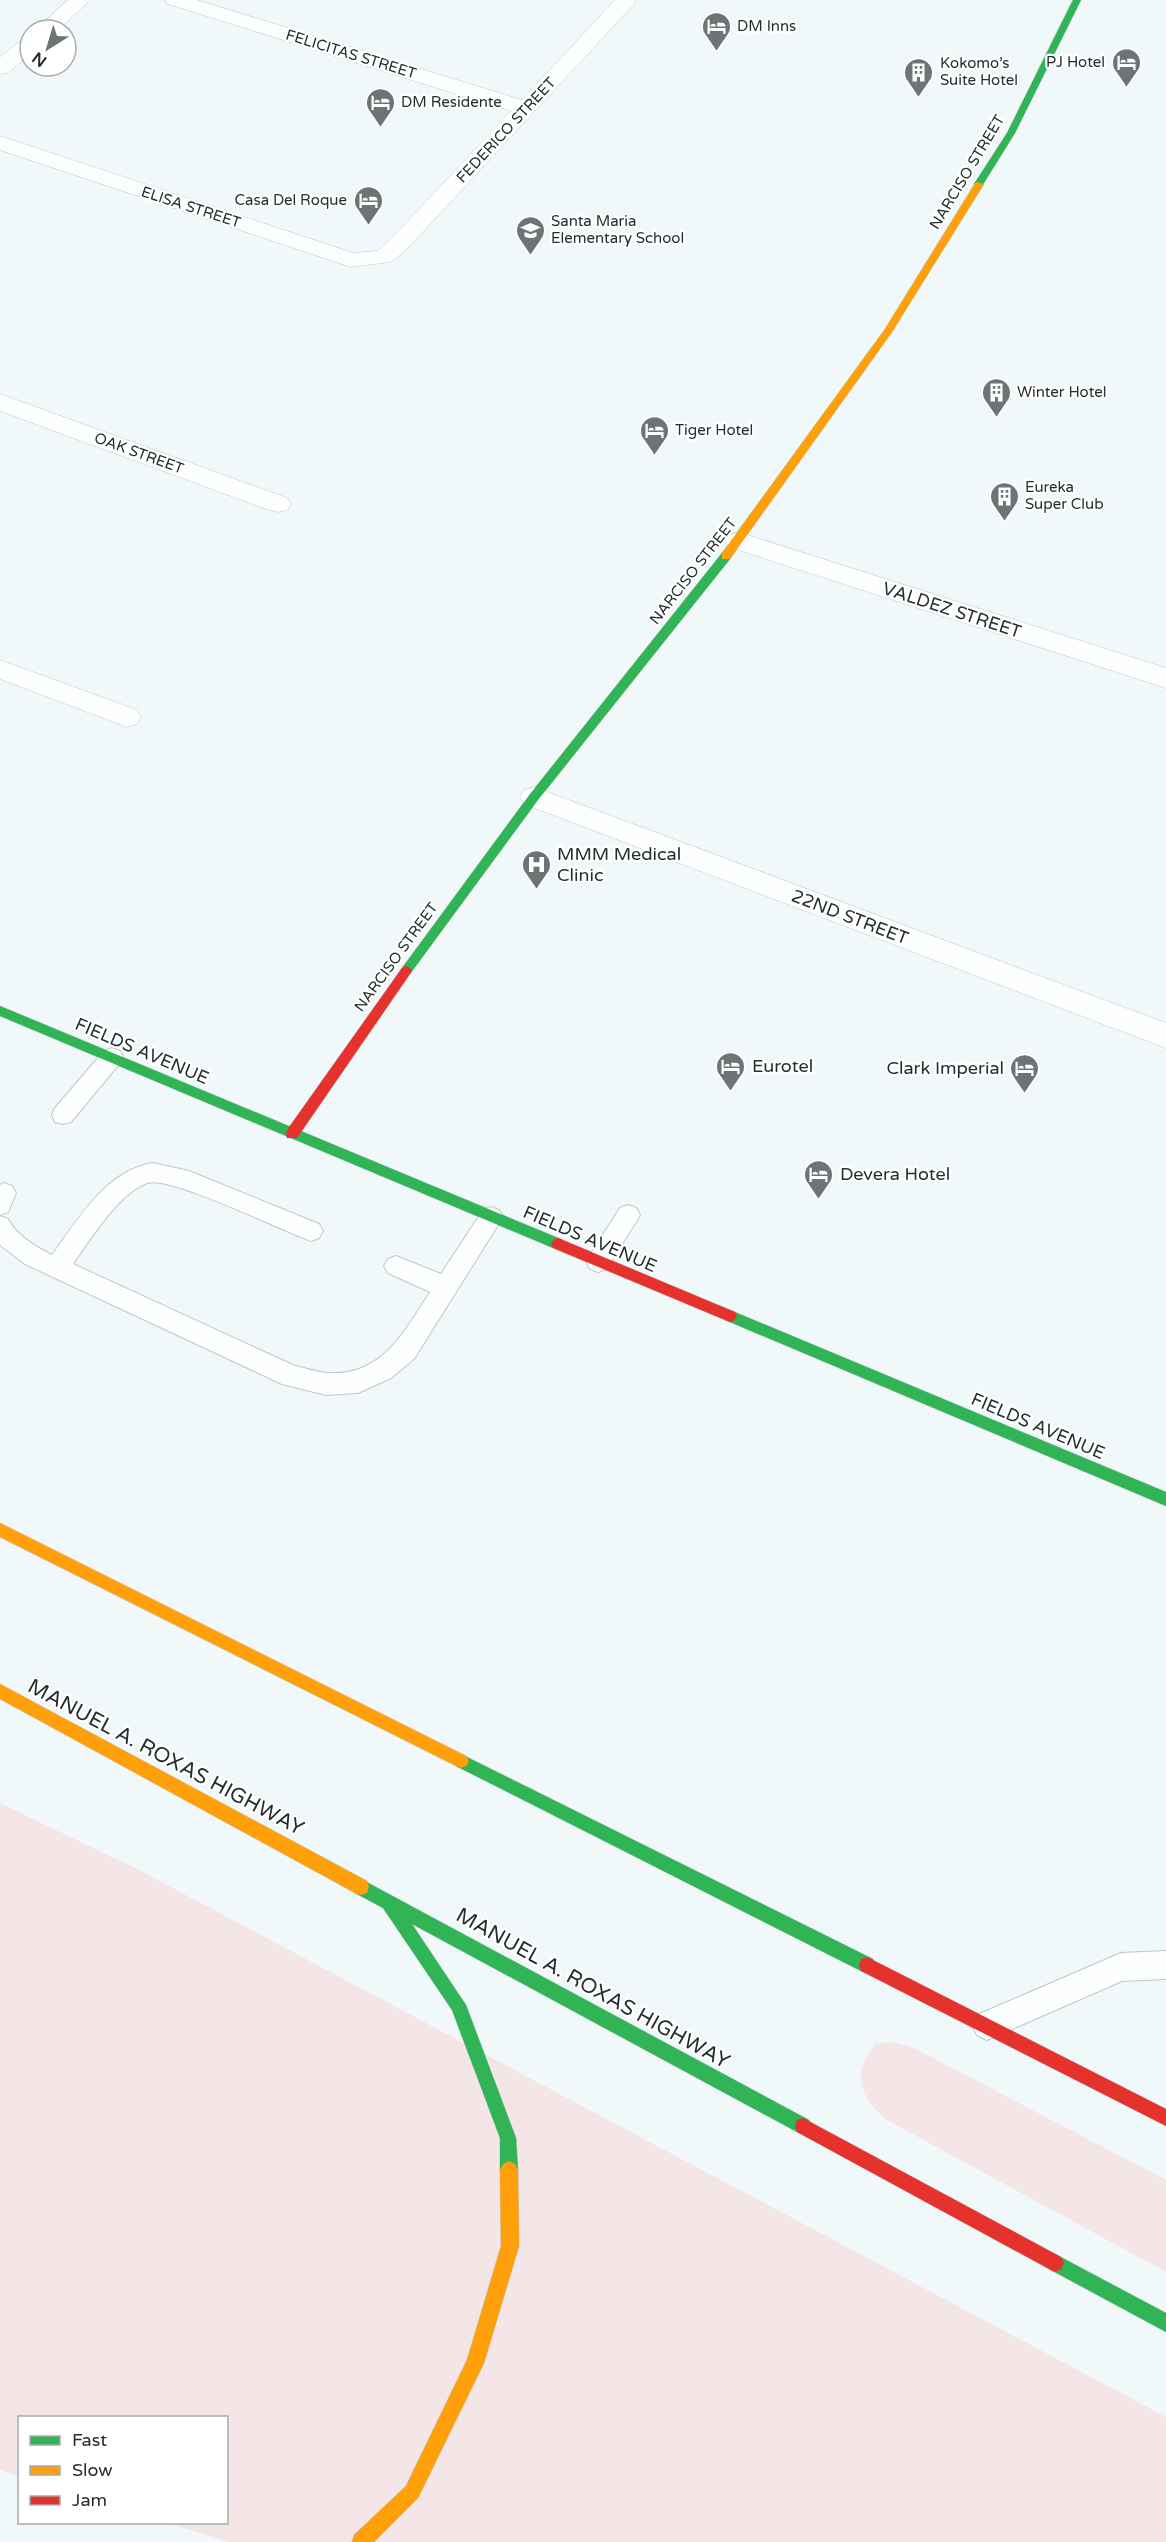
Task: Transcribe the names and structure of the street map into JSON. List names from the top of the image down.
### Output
{
  "streets": {
    "main road": ["NARCISO STREET", "FIELDS AVENUE", "MANUEL A. ROXAS HIGHWAY"],
    "street": [
      "FELICITAS STREET",
      "FEDERICO STREET",
      "ELISA STREET",
      "OAK STREET",
      "VALDEZ STREET",
      "22ND STREET"
    ]
  },
  "crossings": [
    ["FELICITAS STREET", "FEDERICO STREET"],
    ["FEDERICO STREET", "ELISA STREET"],
    ["NARCISO STREET", "VALDEZ STREET"],
    ["NARCISO STREET", "22ND STREET"],
    ["NARCISO STREET", "FIELDS AVENUE"]
  ],
  "places": {
    "hotel": [
      "DM Inns",
      "PJ Hotel",
      "DM Residente",
      "Casa Del Roque",
      "Tiger Hotel",
      "Eurotel",
      "Clark Imperial",
      "Devera Hotel"
    ],
    "building": ["Kokomo’s Suite Hotel", "Winter Hotel", "Eureka Super Club"],
    "school or university": ["Santa Maria Elementary School"],
    "hospital": ["MMM Medical Clinic"]
  },
  "legend": ["Fast", "Slow", "Jam"],
  "north": "bottom left"
}
